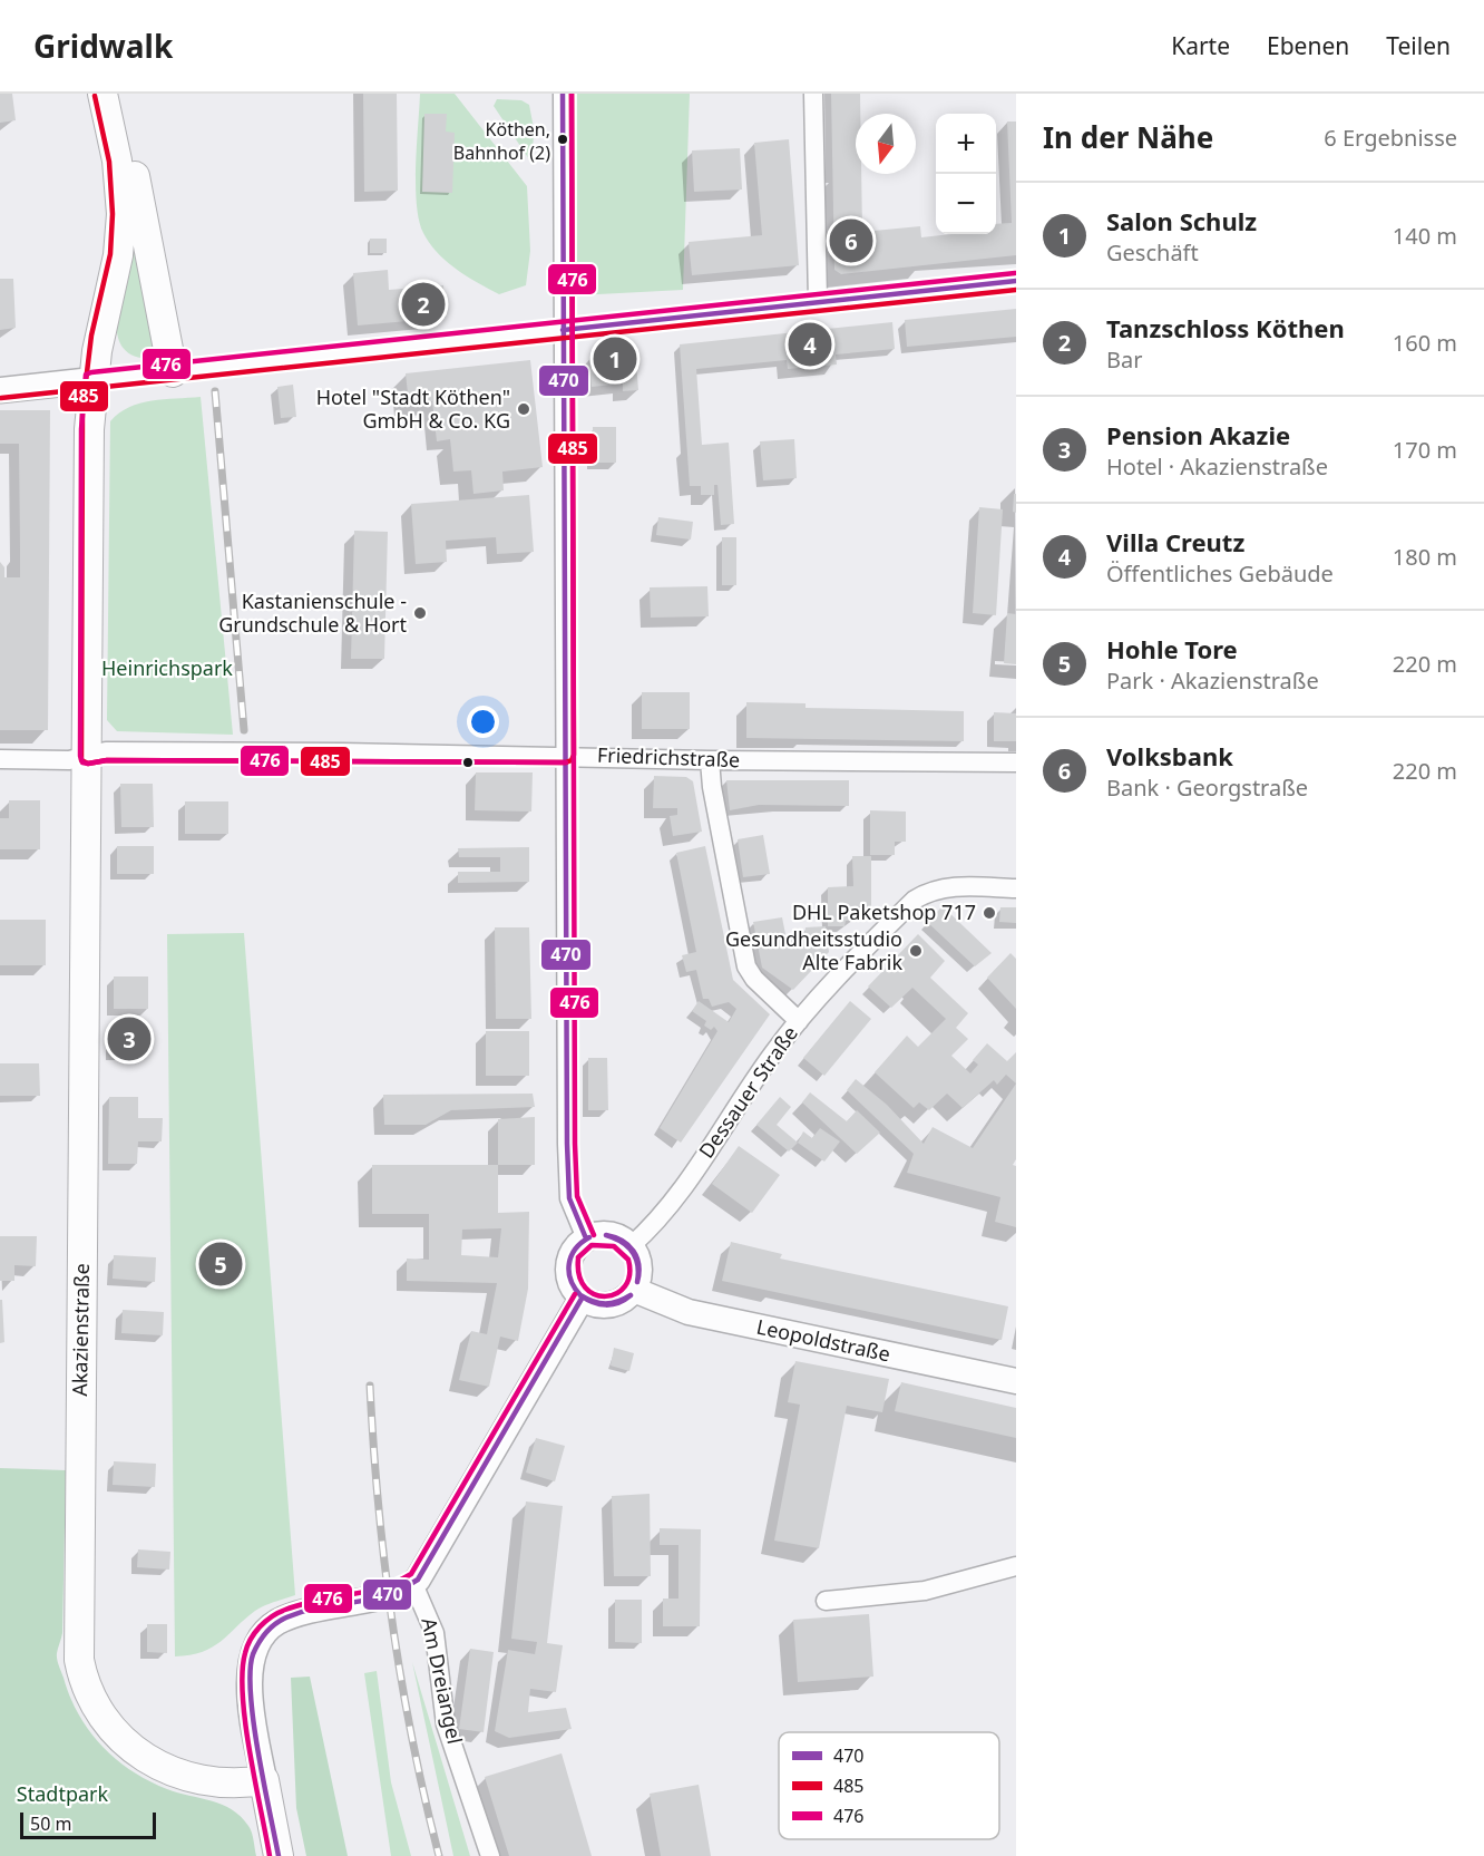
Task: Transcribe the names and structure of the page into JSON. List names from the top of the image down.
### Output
{
  "streets": {
    "main road": ["Akazienstraße", "Leopoldstraße"],
    "street": ["Friedrichstraße", "Dessauer Straße", "Am Dreiangel"]
  },
  "crossings": [
    ["Friedrichstraße", "Akazienstraße"],
    ["Dessauer Straße", "Leopoldstraße"]
  ],
  "parks": ["Heinrichspark", "Stadtpark"],
  "places": [
    "Köthen, Bahnhof (2)",
    "Hotel \"Stadt Köthen\" GmbH & Co. KG",
    "Kastanienschule - Grundschule & Hort",
    "DHL Paketshop 717",
    "Gesundheitsstudio Alte Fabrik"
  ],
  "lines": ["transit line 470", "transit line 485", "transit line 476"],
  "legend": ["470", "485", "476"],
  "scale_bar": "50 m",
  "north": "bottom",
  "page": {
    "header": "Gridwalk",
    "nav": ["Karte", "Ebenen", "Teilen"],
    "heading": ["In der Nähe", "6 Ergebnisse"],
    "map_buttons": ["+", "−"],
    "list": [
      {
        "mark": "1",
        "name": "Salon Schulz",
        "note": "Geschäft",
        "value": "140 m"
      },
      {
        "mark": "2",
        "name": "Tanzschloss Köthen",
        "note": "Bar",
        "value": "160 m"
      },
      {
        "mark": "3",
        "name": "Pension Akazie",
        "note": "Hotel · Akazienstraße",
        "value": "170 m"
      },
      {
        "mark": "4",
        "name": "Villa Creutz",
        "note": "Öffentliches Gebäude",
        "value": "180 m"
      },
      {
        "mark": "5",
        "name": "Hohle Tore",
        "note": "Park · Akazienstraße",
        "value": "220 m"
      },
      {
        "mark": "6",
        "name": "Volksbank",
        "note": "Bank · Georgstraße",
        "value": "220 m"
      }
    ],
    "pins": [
      "6",
      "2",
      "4",
      "1",
      "3",
      "5"
    ],
    "scale": "50 m"
  }
}
